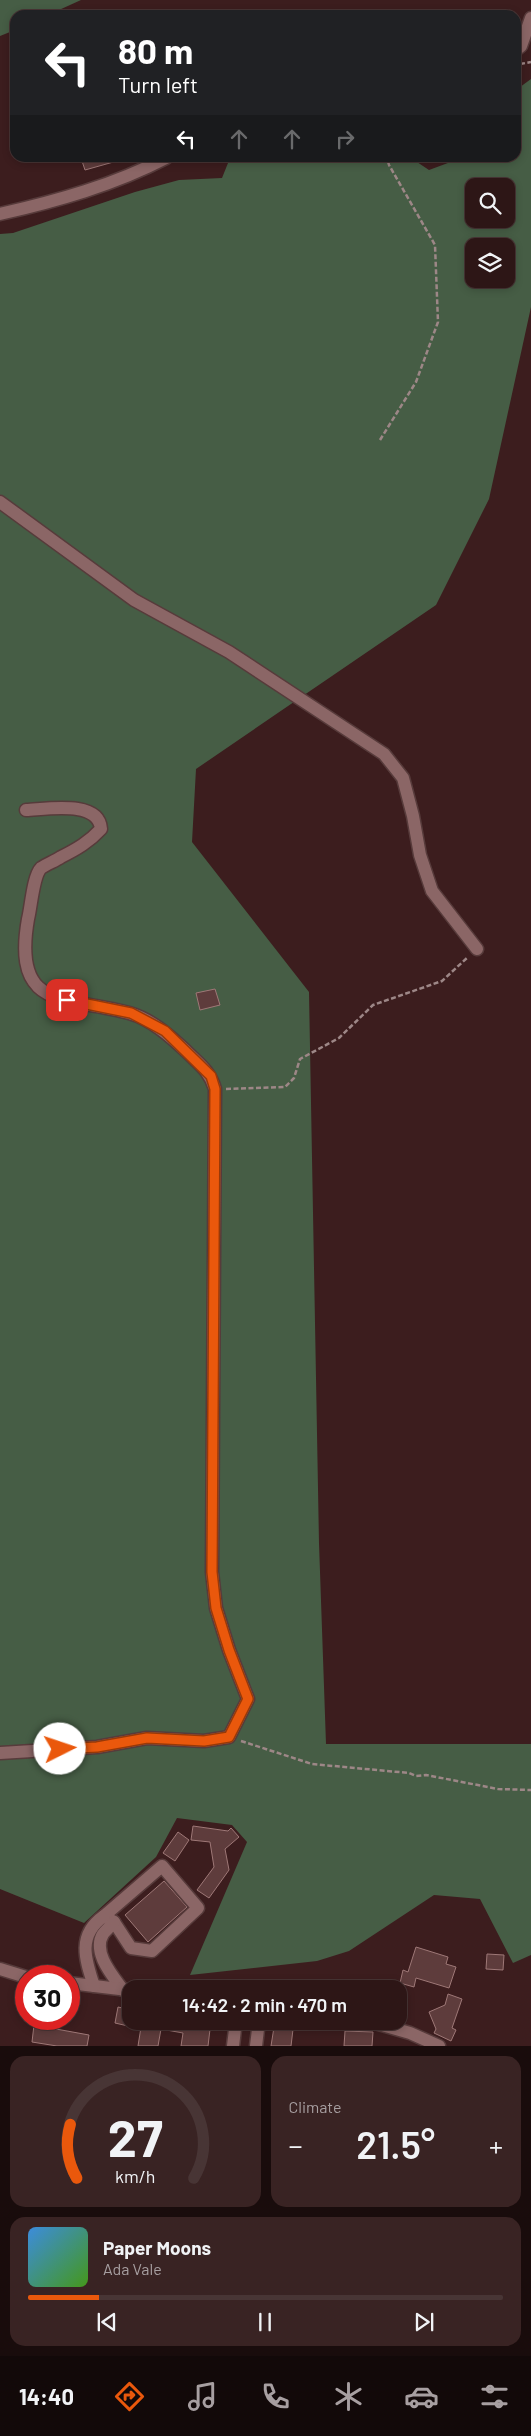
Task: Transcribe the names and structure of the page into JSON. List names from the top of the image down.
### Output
{
  "page": {
    "turn": ["80 m", "Turn left"],
    "limit": "30",
    "trip": "14:42 · 2 min · 470 m",
    "tile": "Climate",
    "heat": ["−", "21.5°", "+"],
    "song": ["Paper Moons", "Ada Vale"],
    "tabs": "14:40",
    "gauge": ["27", "km/h"]
  }
}
